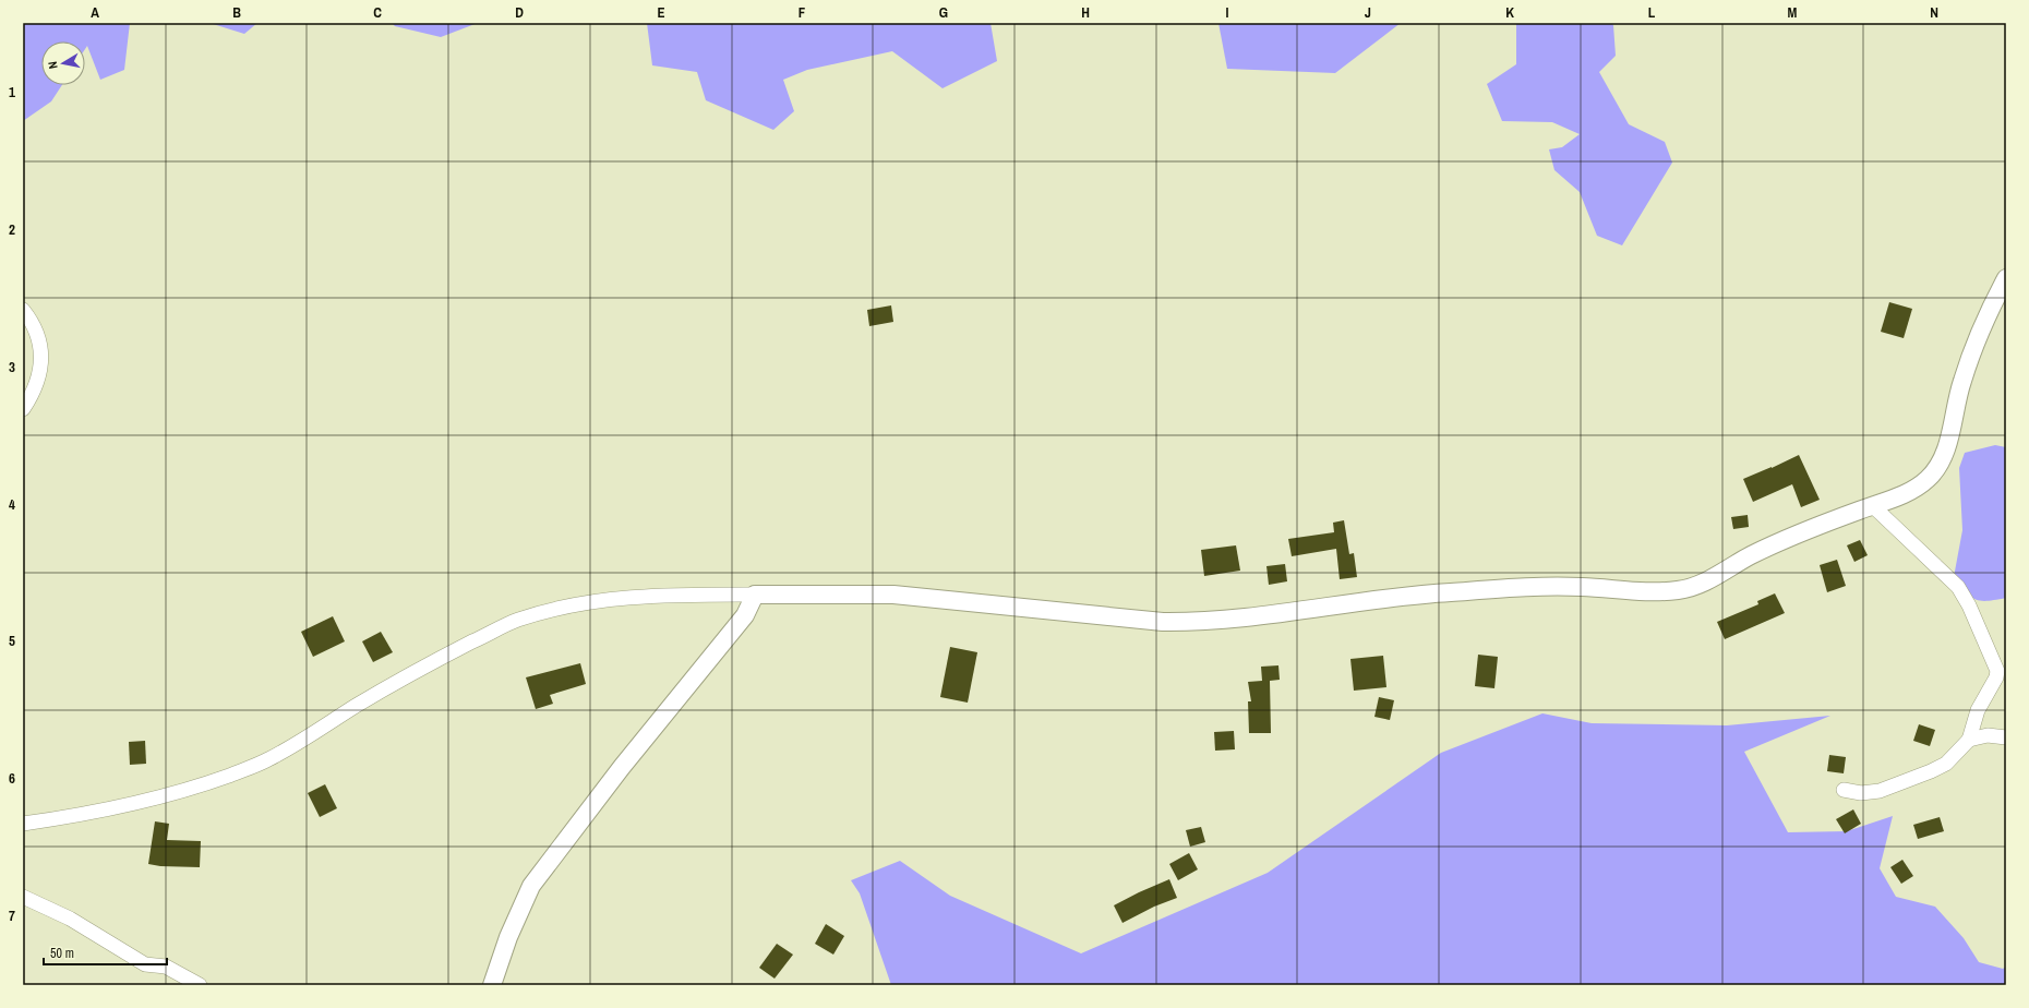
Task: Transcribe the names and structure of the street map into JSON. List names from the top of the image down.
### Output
{
  "scale_bar": "50 m",
  "north": "left",
  "grid": {
    "columns": [
      "A",
      "B",
      "C",
      "D",
      "E",
      "F",
      "G",
      "H",
      "I",
      "J",
      "K",
      "L",
      "M",
      "N"
    ],
    "rows": [
      "1",
      "2",
      "3",
      "4",
      "5",
      "6",
      "7"
    ]
  }
}
